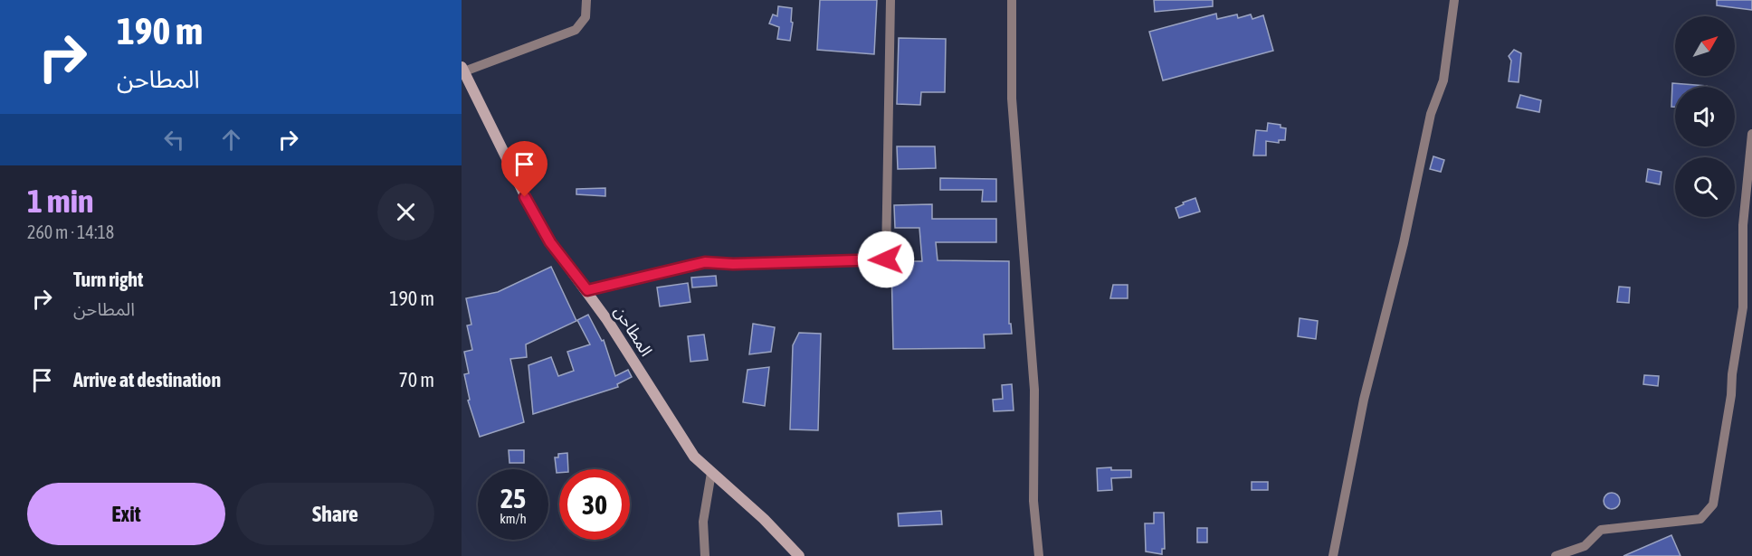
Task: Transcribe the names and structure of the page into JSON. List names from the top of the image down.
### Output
{
  "streets": {
    "main road": ["المطاحن"]
  },
  "north": "top right",
  "page": {
    "turn": ["190 m", "المطاحن"],
    "heading": ["1 min", "260 m · 14:18"],
    "list": [
      {
        "name": "Turn right",
        "note": "المطاحن",
        "value": "190 m"
      },
      {
        "name": "Arrive at destination",
        "value": "70 m"
      }
    ],
    "speed": "25 km/h",
    "limit": "30",
    "buttons": ["Exit", "Share"]
  }
}
